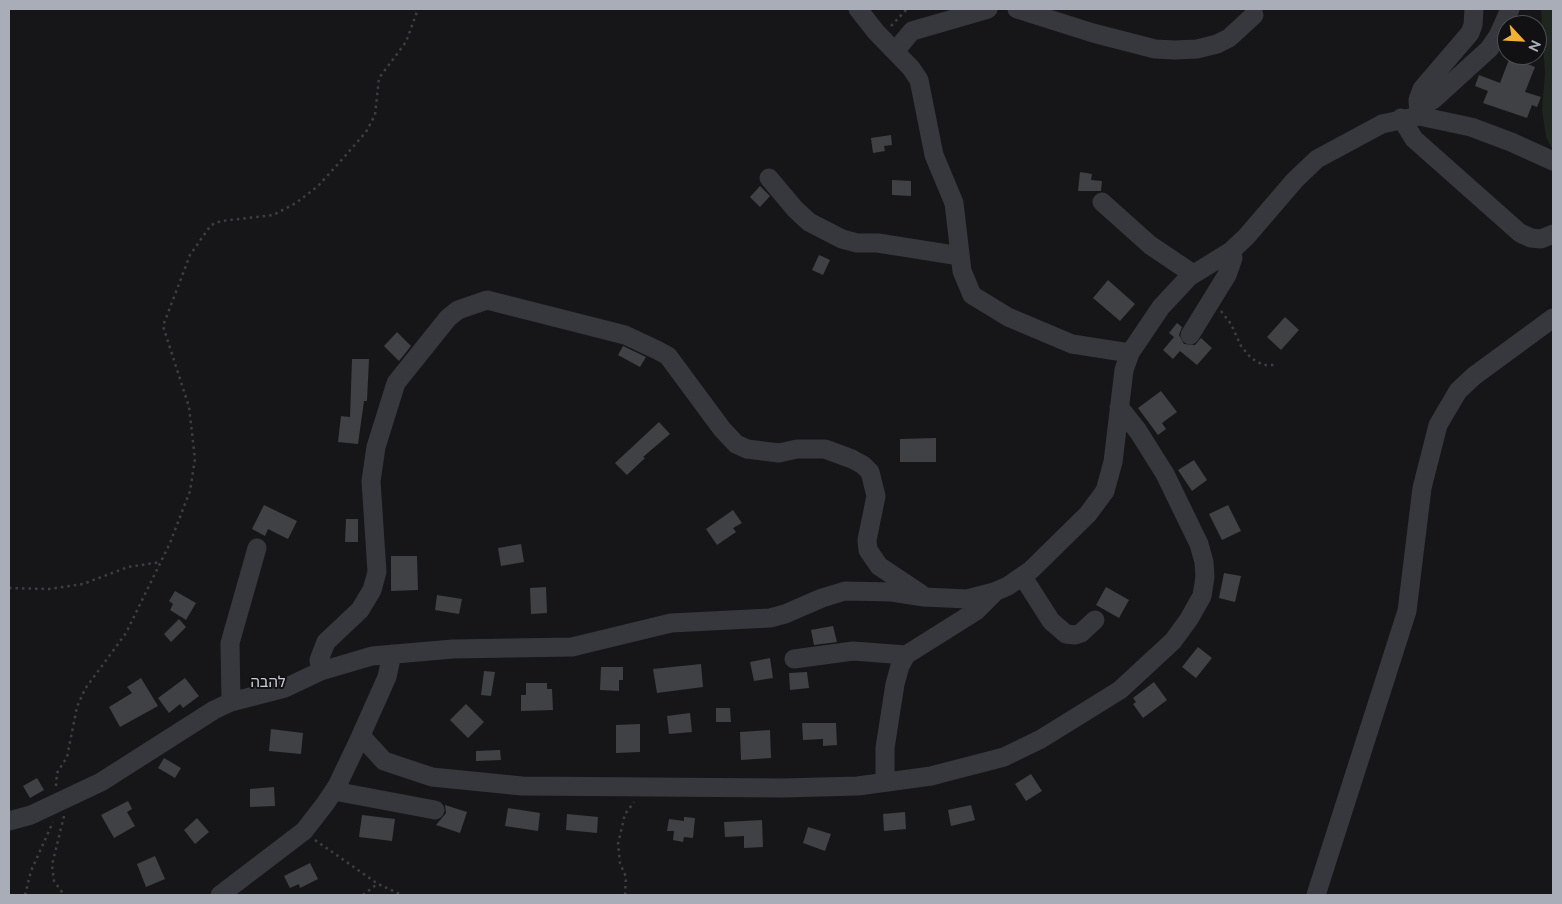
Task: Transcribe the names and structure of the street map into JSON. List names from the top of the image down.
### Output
{
  "districts": ["להבה"],
  "north": "bottom right"
}
